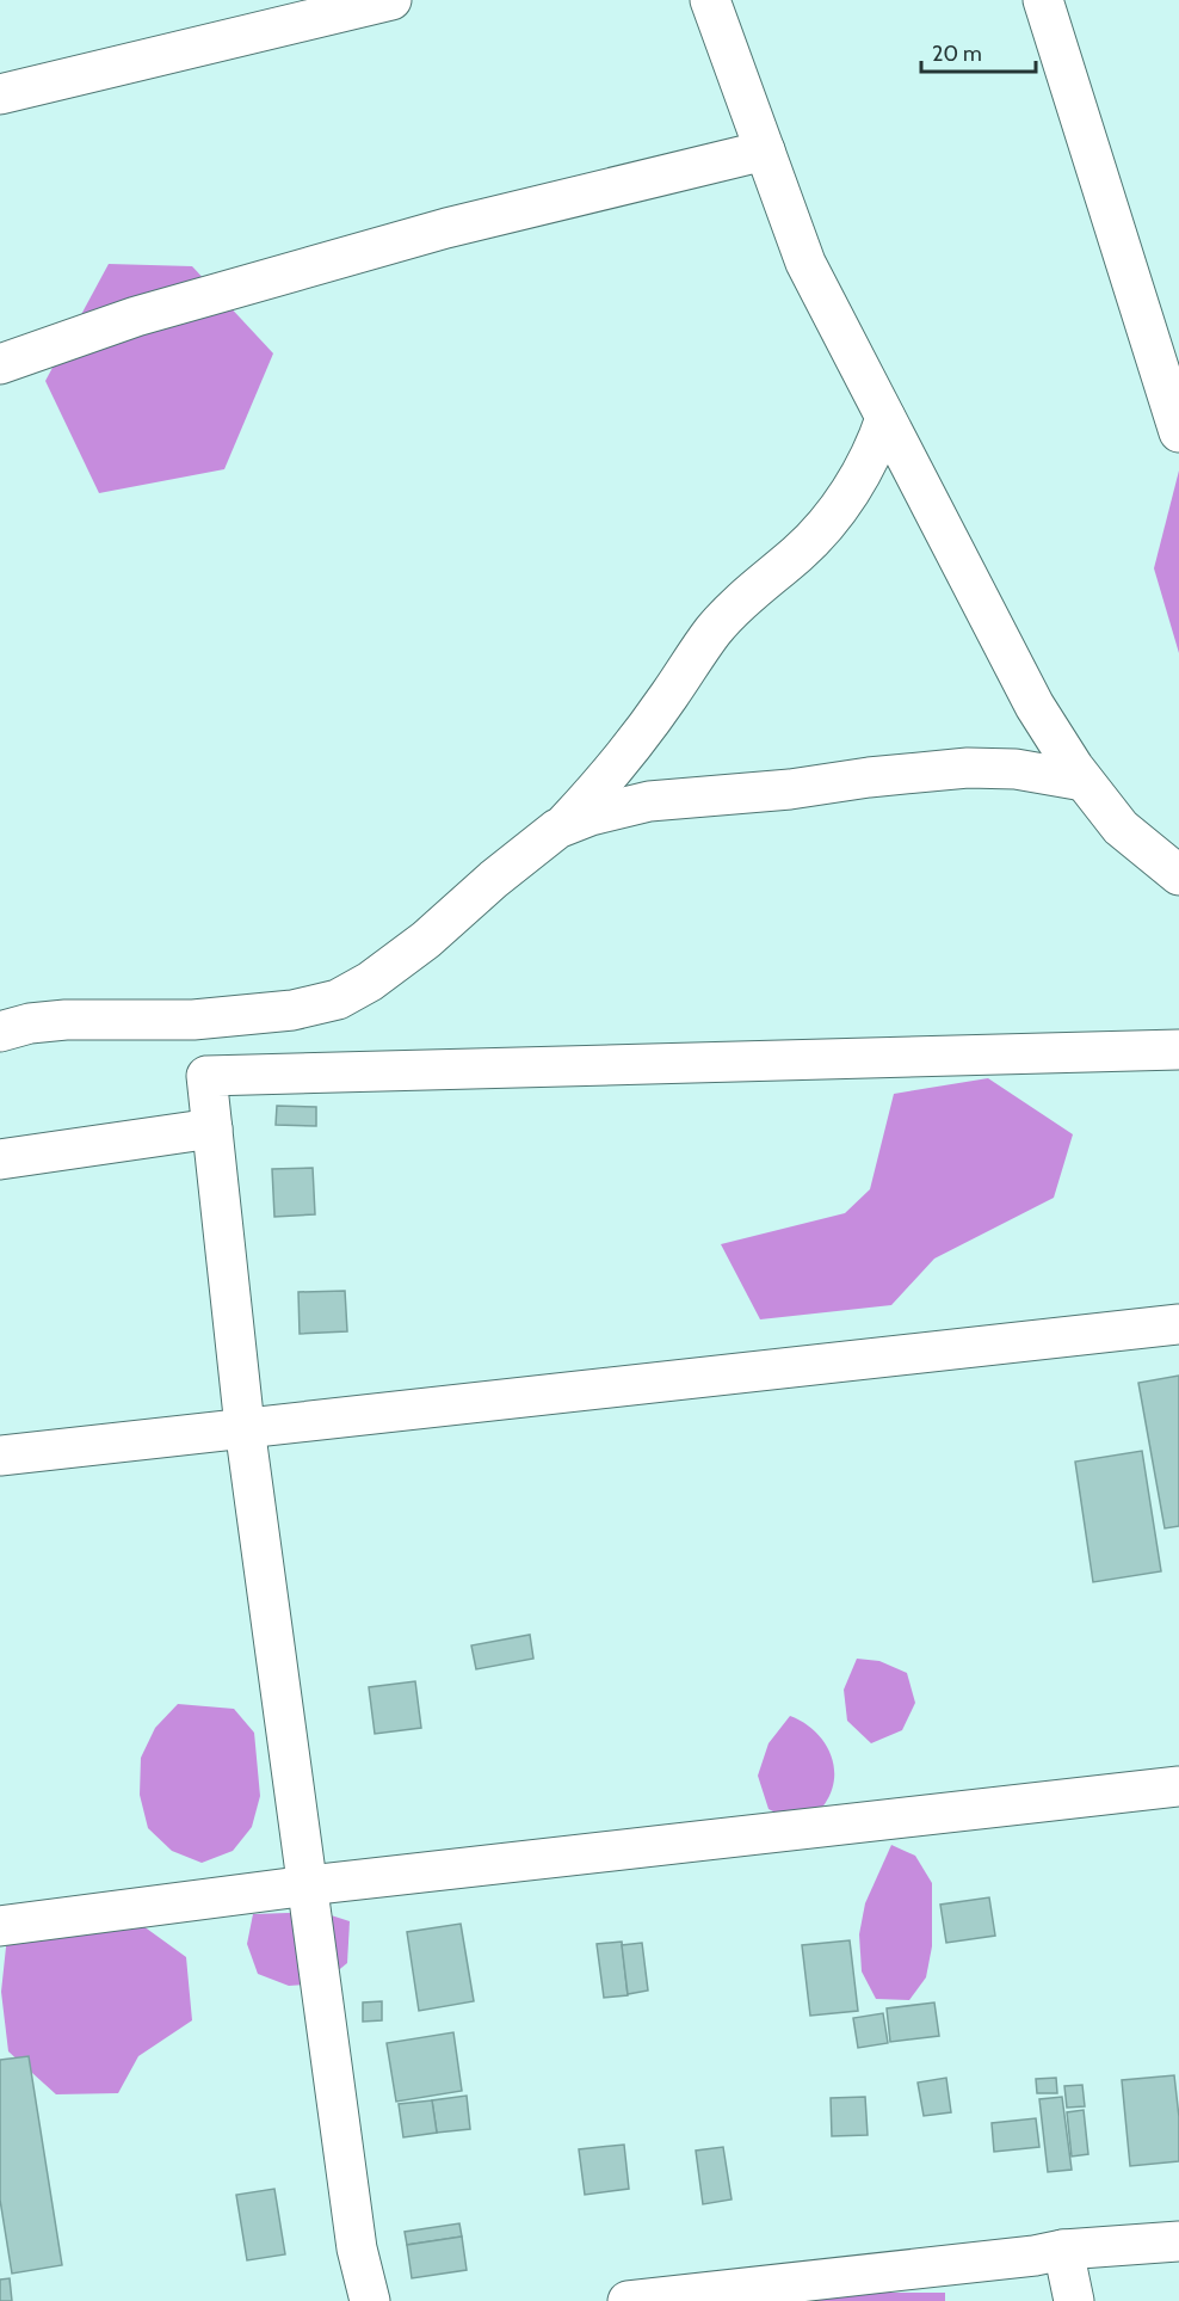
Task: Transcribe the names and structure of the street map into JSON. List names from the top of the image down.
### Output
{
  "scale_bar": "20 m"
}
